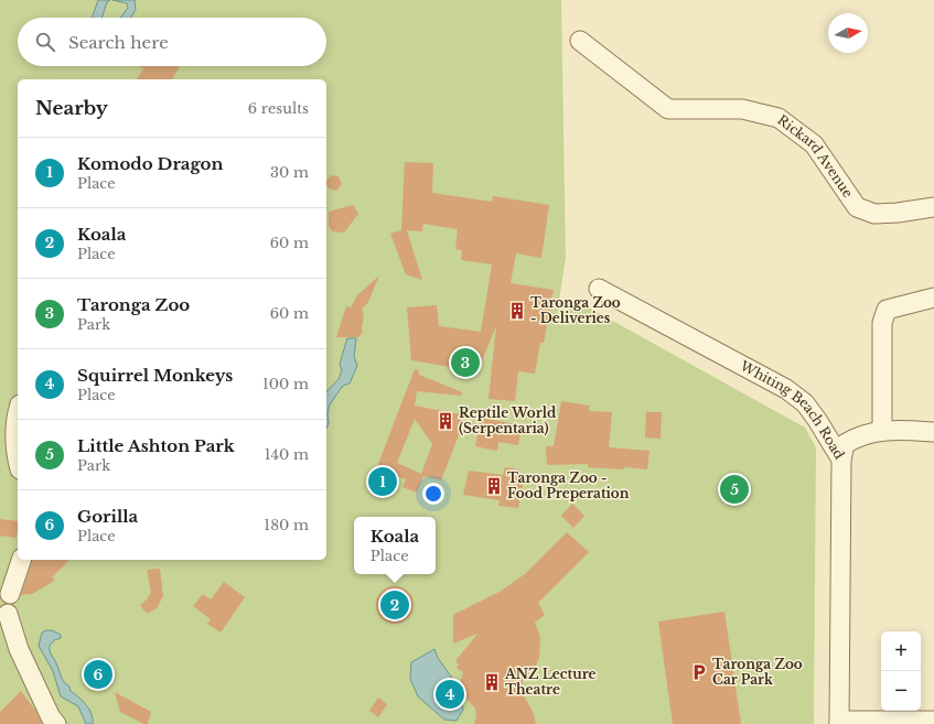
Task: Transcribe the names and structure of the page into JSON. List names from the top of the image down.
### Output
{
  "streets": {
    "street": ["Rickard Avenue", "Whiting Beach Road"]
  },
  "places": {
    "building": [
      "Taronga Zoo - Deliveries",
      "Reptile World (Serpentaria)",
      "Taronga Zoo - Food Preperation",
      "ANZ Lecture Theatre"
    ],
    "parking": ["Taronga Zoo Car Park"]
  },
  "north": "right",
  "page": {
    "search": "Search here",
    "heading": ["Nearby", "6 results"],
    "list": [
      {
        "mark": "1",
        "name": "Komodo Dragon",
        "note": "Place",
        "value": "30 m"
      },
      {
        "mark": "2",
        "name": "Koala",
        "note": "Place",
        "value": "60 m"
      },
      {
        "mark": "3",
        "name": "Taronga Zoo",
        "note": "Park",
        "value": "60 m"
      },
      {
        "mark": "4",
        "name": "Squirrel Monkeys",
        "note": "Place",
        "value": "100 m"
      },
      {
        "mark": "5",
        "name": "Little Ashton Park",
        "note": "Park",
        "value": "140 m"
      },
      {
        "mark": "6",
        "name": "Gorilla",
        "note": "Place",
        "value": "180 m"
      }
    ],
    "pins": [
      "3",
      "1",
      "5",
      "2",
      "6",
      "4"
    ],
    "popup": ["Koala", "Place"],
    "map_buttons": ["+", "−"]
  }
}
